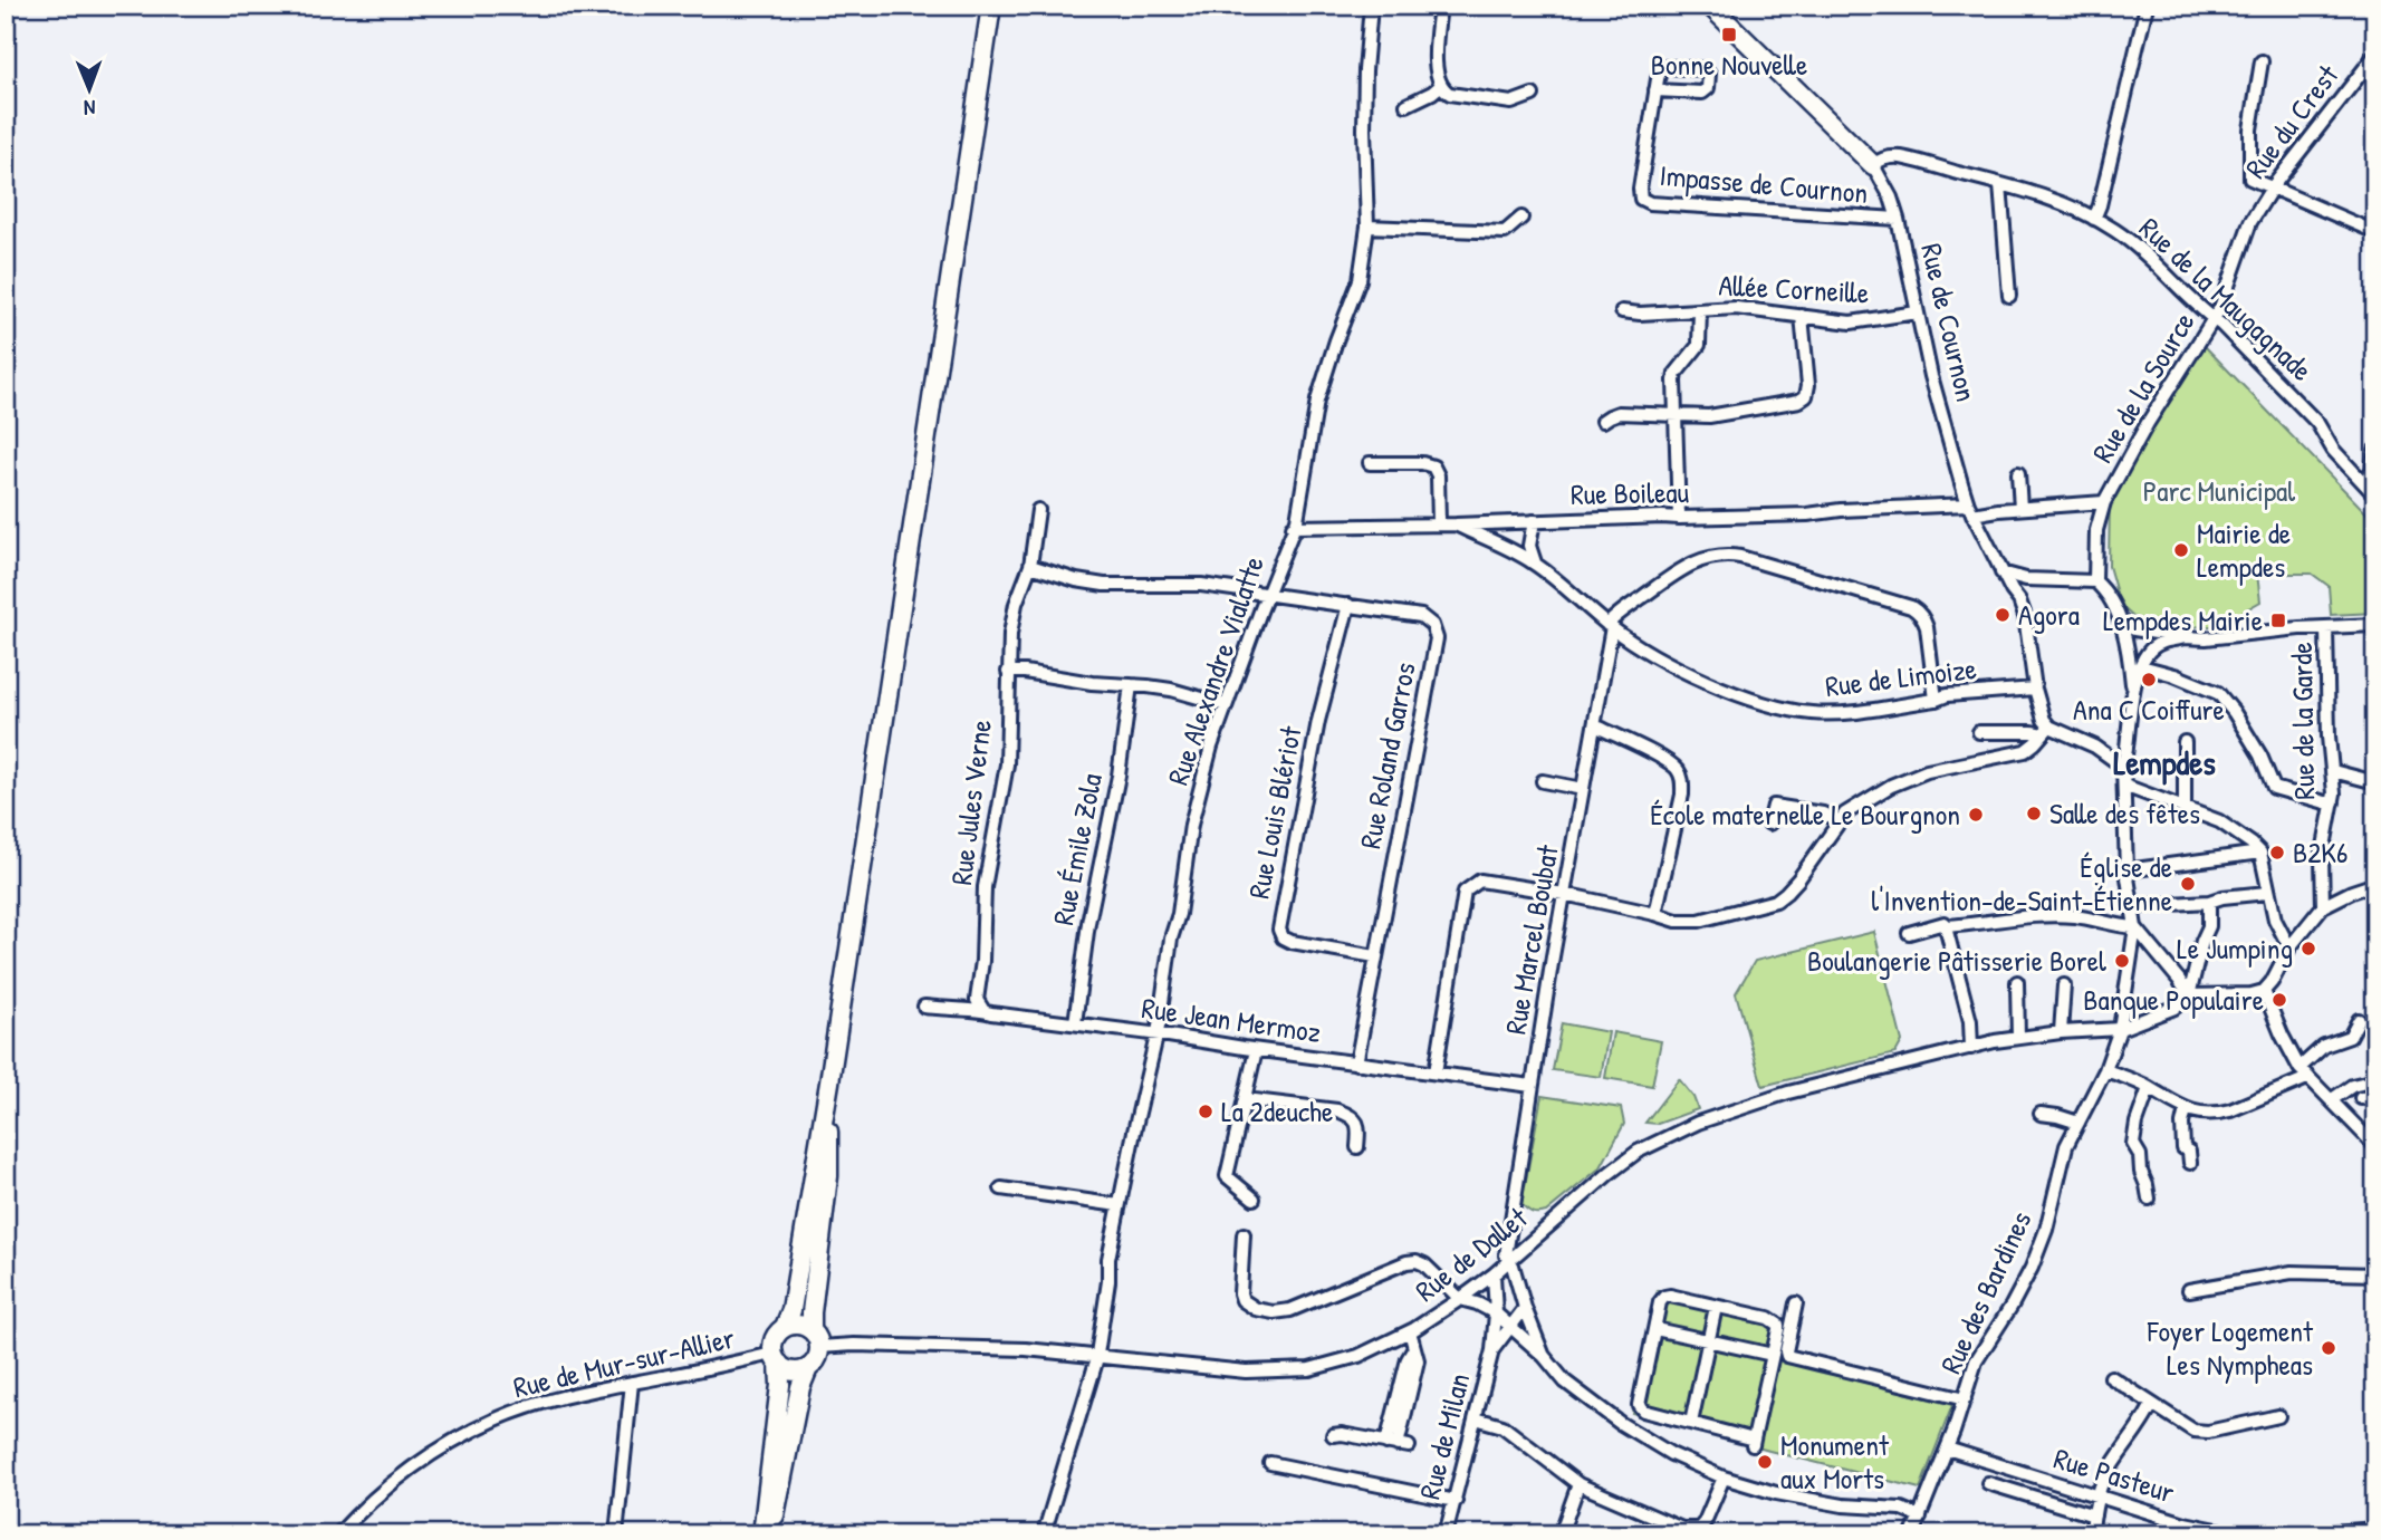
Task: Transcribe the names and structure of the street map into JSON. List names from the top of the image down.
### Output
{
  "streets": {
    "main road": ["Rue de Cournon"],
    "street": [
      "Rue du Crest",
      "Impasse de Cournon",
      "Allée Corneille",
      "Rue de la Maugagnade",
      "Rue de la Source",
      "Rue Boileau",
      "Rue Alexandre Vialatte",
      "Rue de Limoize",
      "Rue de la Garde",
      "Rue Roland Garros",
      "Rue Jules Verne",
      "Rue Louis Blériot",
      "Rue Émile Zola",
      "Rue Marcel Boubat",
      "Rue Jean Mermoz",
      "Rue de Dallet",
      "Rue des Bardines",
      "Rue de Mur-sur-Allier",
      "Rue de Milan",
      "Rue Pasteur"
    ]
  },
  "crossings": [
    ["Rue du Crest", "Rue de la Source"],
    ["Impasse de Cournon", "Rue de Cournon"],
    ["Allée Corneille", "Rue de Cournon"],
    ["Rue de la Maugagnade", "Rue de Cournon"],
    ["Rue de la Maugagnade", "Rue de la Source"],
    ["Rue de Cournon", "Rue Boileau"],
    ["Rue de la Source", "Rue Boileau"],
    ["Rue Boileau", "Rue Alexandre Vialatte"],
    ["Rue Boileau", "Rue de Limoize"],
    ["Rue Alexandre Vialatte", "Rue Roland Garros"],
    ["Rue Alexandre Vialatte", "Rue Jean Mermoz"],
    ["Rue Alexandre Vialatte", "Rue de Dallet"],
    ["Rue de Limoize", "Rue Marcel Boubat"],
    ["Rue Roland Garros", "Rue Jules Verne"],
    ["Rue Roland Garros", "Rue Louis Blériot"],
    ["Rue Roland Garros", "Rue Jean Mermoz"],
    ["Rue Jules Verne", "Rue Jean Mermoz"],
    ["Rue Émile Zola", "Rue Jean Mermoz"],
    ["Rue Marcel Boubat", "Rue Jean Mermoz"],
    ["Rue Marcel Boubat", "Rue de Dallet"],
    ["Rue de Dallet", "Rue des Bardines"],
    ["Rue de Dallet", "Rue de Mur-sur-Allier"],
    ["Rue de Dallet", "Rue de Milan"],
    ["Rue des Bardines", "Rue Pasteur"]
  ],
  "districts": ["Lempdes"],
  "parks": ["Parc Municipal"],
  "places": {
    "transit": ["Bonne Nouvelle", "Lempdes Mairie"],
    "other": [
      "Mairie de Lempdes",
      "Agora",
      "Ana C Coiffure",
      "Salle des fêtes",
      "École maternelle Le Bourgnon",
      "B2K6",
      "Église de l'Invention-de-Saint-Étienne",
      "Le Jumping",
      "Boulangerie Pâtisserie Borel",
      "Banque Populaire",
      "La 2deuche",
      "Foyer Logement Les Nympheas",
      "Monument aux Morts"
    ]
  },
  "north": "bottom"
}
